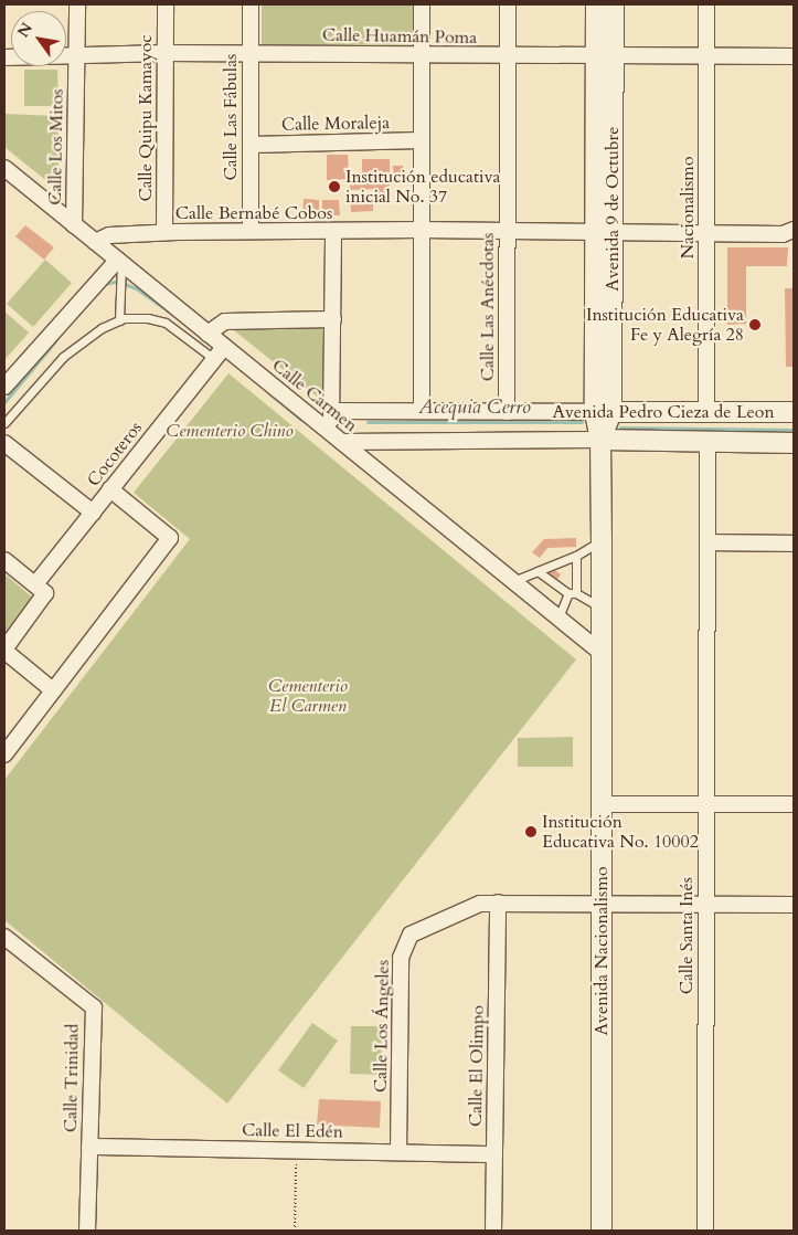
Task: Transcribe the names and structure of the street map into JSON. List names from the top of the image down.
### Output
{
  "streets": {
    "street": [
      "Calle Huamán Poma",
      "Calle Las Fábulas",
      "Calle Quipu Kamayoc",
      "Calle Moraleja",
      "Calle Los Mitos",
      "Nacionalismo",
      "Avenida 9 de Octubre",
      "Calle Bernabé Cobos",
      "Calle Las Anécdotas",
      "Calle Carmen",
      "Avenida Pedro Cieza de Leon",
      "Cocoteros",
      "Calle Santa Inés",
      "Avenida Nacionalismo",
      "Calle Los Ángeles",
      "Calle El Olimpo",
      "Calle Trinidad",
      "Calle El Edén"
    ]
  },
  "crossings": [
    ["Calle Huamán Poma", "Calle Las Fábulas"],
    ["Calle Huamán Poma", "Calle Quipu Kamayoc"],
    ["Calle Huamán Poma", "Calle Los Mitos"],
    ["Calle Huamán Poma", "Nacionalismo"],
    ["Calle Huamán Poma", "Avenida 9 de Octubre"],
    ["Calle Huamán Poma", "Calle Las Anécdotas"],
    ["Calle Las Fábulas", "Calle Moraleja"],
    ["Calle Las Fábulas", "Calle Bernabé Cobos"],
    ["Calle Quipu Kamayoc", "Calle Bernabé Cobos"],
    ["Calle Los Mitos", "Calle Carmen"],
    ["Nacionalismo", "Calle Bernabé Cobos"],
    ["Nacionalismo", "Avenida Pedro Cieza de Leon"],
    ["Avenida 9 de Octubre", "Calle Bernabé Cobos"],
    ["Avenida 9 de Octubre", "Avenida Pedro Cieza de Leon"],
    ["Avenida 9 de Octubre", "Avenida Nacionalismo"],
    ["Calle Bernabé Cobos", "Calle Las Anécdotas"],
    ["Calle Bernabé Cobos", "Calle Carmen"],
    ["Calle Las Anécdotas", "Avenida Pedro Cieza de Leon"],
    ["Calle Carmen", "Avenida Pedro Cieza de Leon"],
    ["Calle Carmen", "Cocoteros"],
    ["Calle Carmen", "Avenida Nacionalismo"],
    ["Avenida Pedro Cieza de Leon", "Calle Santa Inés"],
    ["Avenida Pedro Cieza de Leon", "Avenida Nacionalismo"],
    ["Calle Santa Inés", "Calle Los Ángeles"],
    ["Avenida Nacionalismo", "Calle Los Ángeles"],
    ["Calle Los Ángeles", "Calle El Olimpo"],
    ["Calle Los Ángeles", "Calle El Edén"],
    ["Calle El Olimpo", "Calle El Edén"],
    ["Calle Trinidad", "Calle El Edén"]
  ],
  "water": ["Acequia Cerro"],
  "parks": ["Cementerio Chino", "Cementerio El Carmen"],
  "places": ["Institución educativa inicial No. 37", "Institución Educativa Fe y Alegría 28", "Institución Educativa No. 10002"],
  "north": "top left"
}
